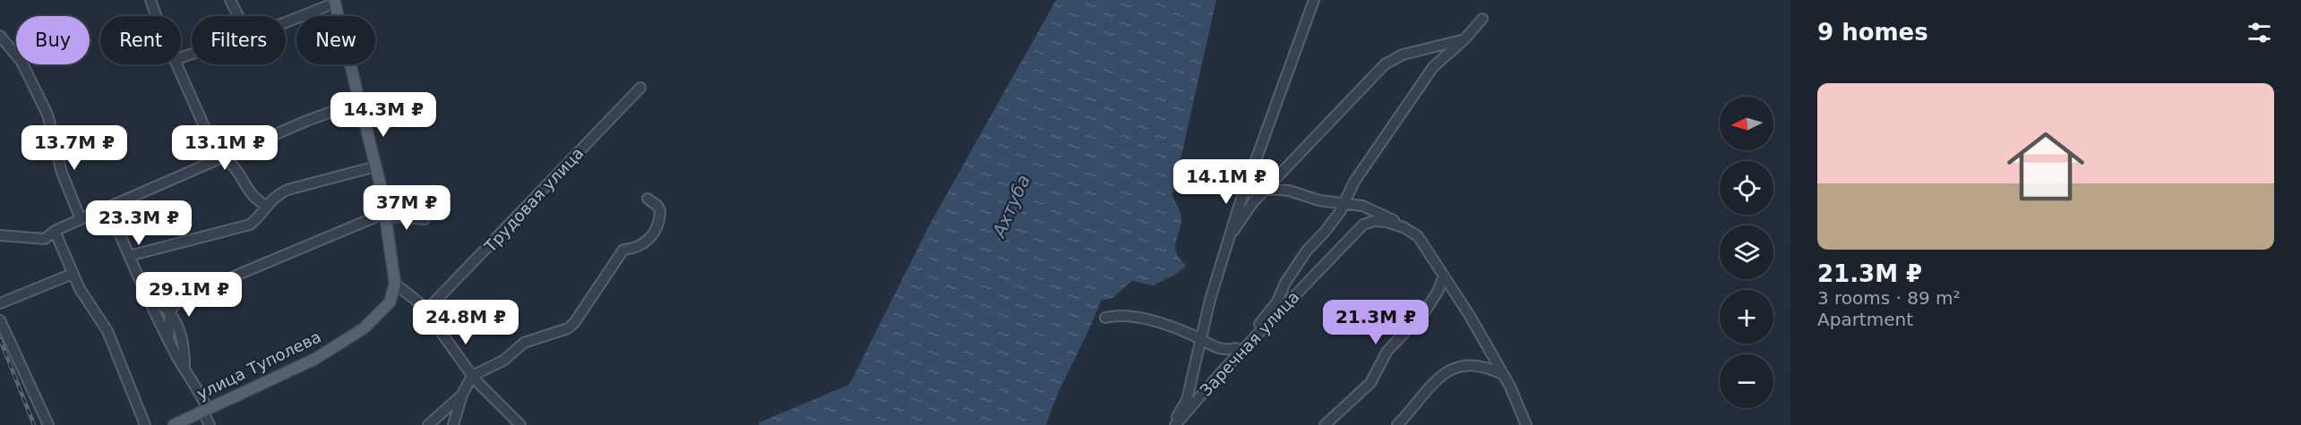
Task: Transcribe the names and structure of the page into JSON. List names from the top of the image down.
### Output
{
  "streets": {
    "main road": ["улица Туполева"],
    "street": ["Трудовая улица", "Заречная улица"]
  },
  "water": ["Ахтуба"],
  "north": "left",
  "page": {
    "heading": "9 homes",
    "chip": [
      "Buy",
      "Rent",
      "Filters",
      "New"
    ],
    "list": [
      {
        "name": "21.3M ₽",
        "note": "3 rooms · 89 m² · Apartment"
      }
    ],
    "price": [
      "14.3M ₽",
      "13.7M ₽",
      "13.1M ₽",
      "14.1M ₽",
      "37M ₽",
      "23.3M ₽",
      "29.1M ₽",
      "24.8M ₽",
      "21.3M ₽"
    ],
    "map_buttons": ["+", "−"]
  }
}
